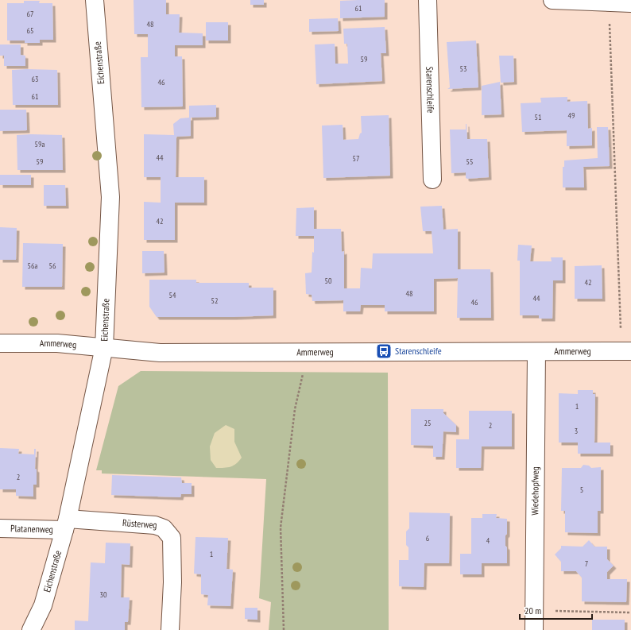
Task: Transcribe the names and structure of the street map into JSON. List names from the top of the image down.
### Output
{
  "streets": {
    "street": [
      "Eichenstraße",
      "Starenschleife",
      "Ammerweg",
      "Wiedehopfweg",
      "Rüsterweg",
      "Platanenweg"
    ]
  },
  "crossings": [
    ["Eichenstraße", "Ammerweg"],
    ["Eichenstraße", "Rüsterweg"],
    ["Eichenstraße", "Platanenweg"],
    ["Ammerweg", "Wiedehopfweg"],
    ["Rüsterweg", "Platanenweg"]
  ],
  "places": {
    "bus stop": ["Starenschleife"]
  },
  "house_numbers": [
    "61",
    "67",
    "48",
    "65",
    "59",
    "53",
    "63",
    "46",
    "61",
    "49",
    "51",
    "59a",
    "44",
    "57",
    "59",
    "55",
    "42",
    "56a",
    "56",
    "50",
    "42",
    "48",
    "54",
    "44",
    "52",
    "46",
    "1",
    "25",
    "2",
    "3",
    "2",
    "5",
    "6",
    "4",
    "1",
    "7",
    "30"
  ],
  "scale_bar": "20 m"
}
